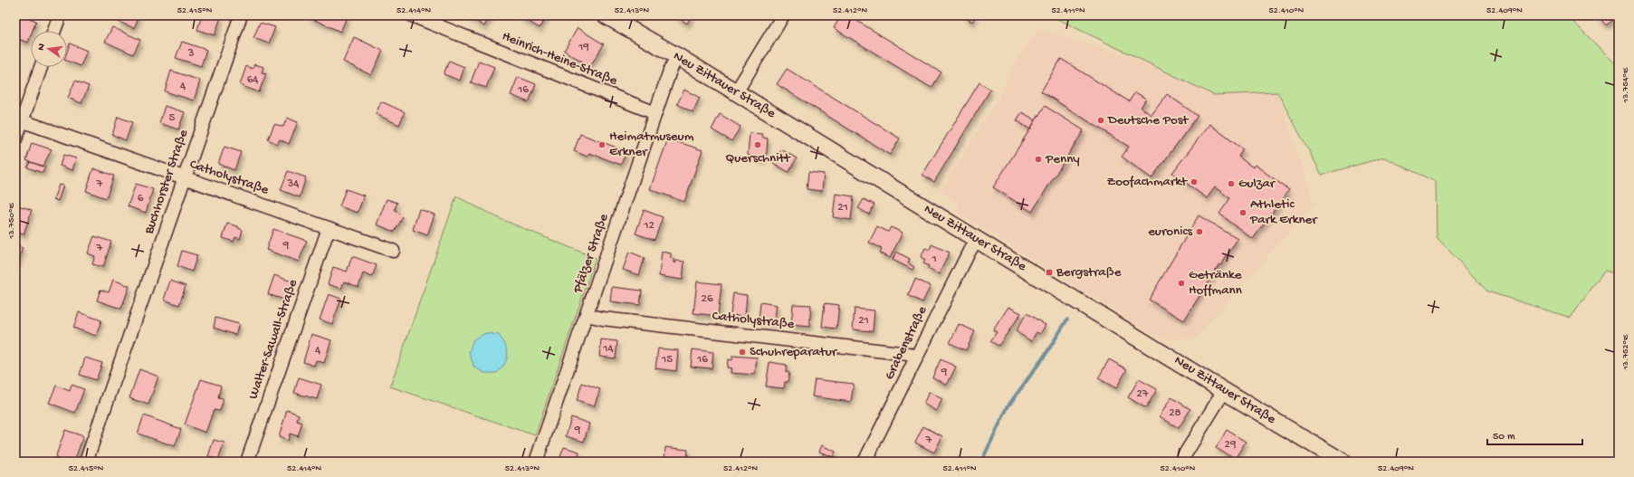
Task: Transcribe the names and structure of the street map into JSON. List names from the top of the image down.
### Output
{
  "streets": {
    "main road": ["Neu Zittauer Straße"],
    "street": [
      "Heinrich-Heine-Straße",
      "Catholystraße",
      "Buchhorster Straße",
      "Pfälzer Straße",
      "Walter-Sawall-Straße",
      "Grabenstraße"
    ]
  },
  "crossings": [
    ["Heinrich-Heine-Straße", "Pfälzer Straße"],
    ["Neu Zittauer Straße", "Pfälzer Straße"],
    ["Neu Zittauer Straße", "Grabenstraße"],
    ["Catholystraße", "Buchhorster Straße"],
    ["Catholystraße", "Pfälzer Straße"],
    ["Catholystraße", "Walter-Sawall-Straße"],
    ["Catholystraße", "Grabenstraße"]
  ],
  "places": {
    "other": [
      "Deutsche Post",
      "Heimatmuseum Erkner",
      "Querschnitt",
      "Penny",
      "Zoofachmarkt",
      "Gulzar",
      "Athletic Park Erkner",
      "euronics",
      "Getränke Hoffmann",
      "Schuhreparatur"
    ],
    "transit": ["Bergstraße"]
  },
  "house_numbers": [
    "19",
    "3",
    "64",
    "4",
    "16",
    "5",
    "7",
    "34",
    "6",
    "21",
    "12",
    "9",
    "7",
    "1",
    "26",
    "21",
    "14",
    "4",
    "15",
    "16",
    "9",
    "27",
    "28",
    "9",
    "7",
    "29"
  ],
  "scale_bar": "50 m",
  "north": "left",
  "coordinates": [
    "52.415°N",
    "52.414°N",
    "52.413°N",
    "52.412°N",
    "52.411°N",
    "52.410°N",
    "52.409°N",
    "13.754°E",
    "13.750°E",
    "13.752°E"
  ]
}
